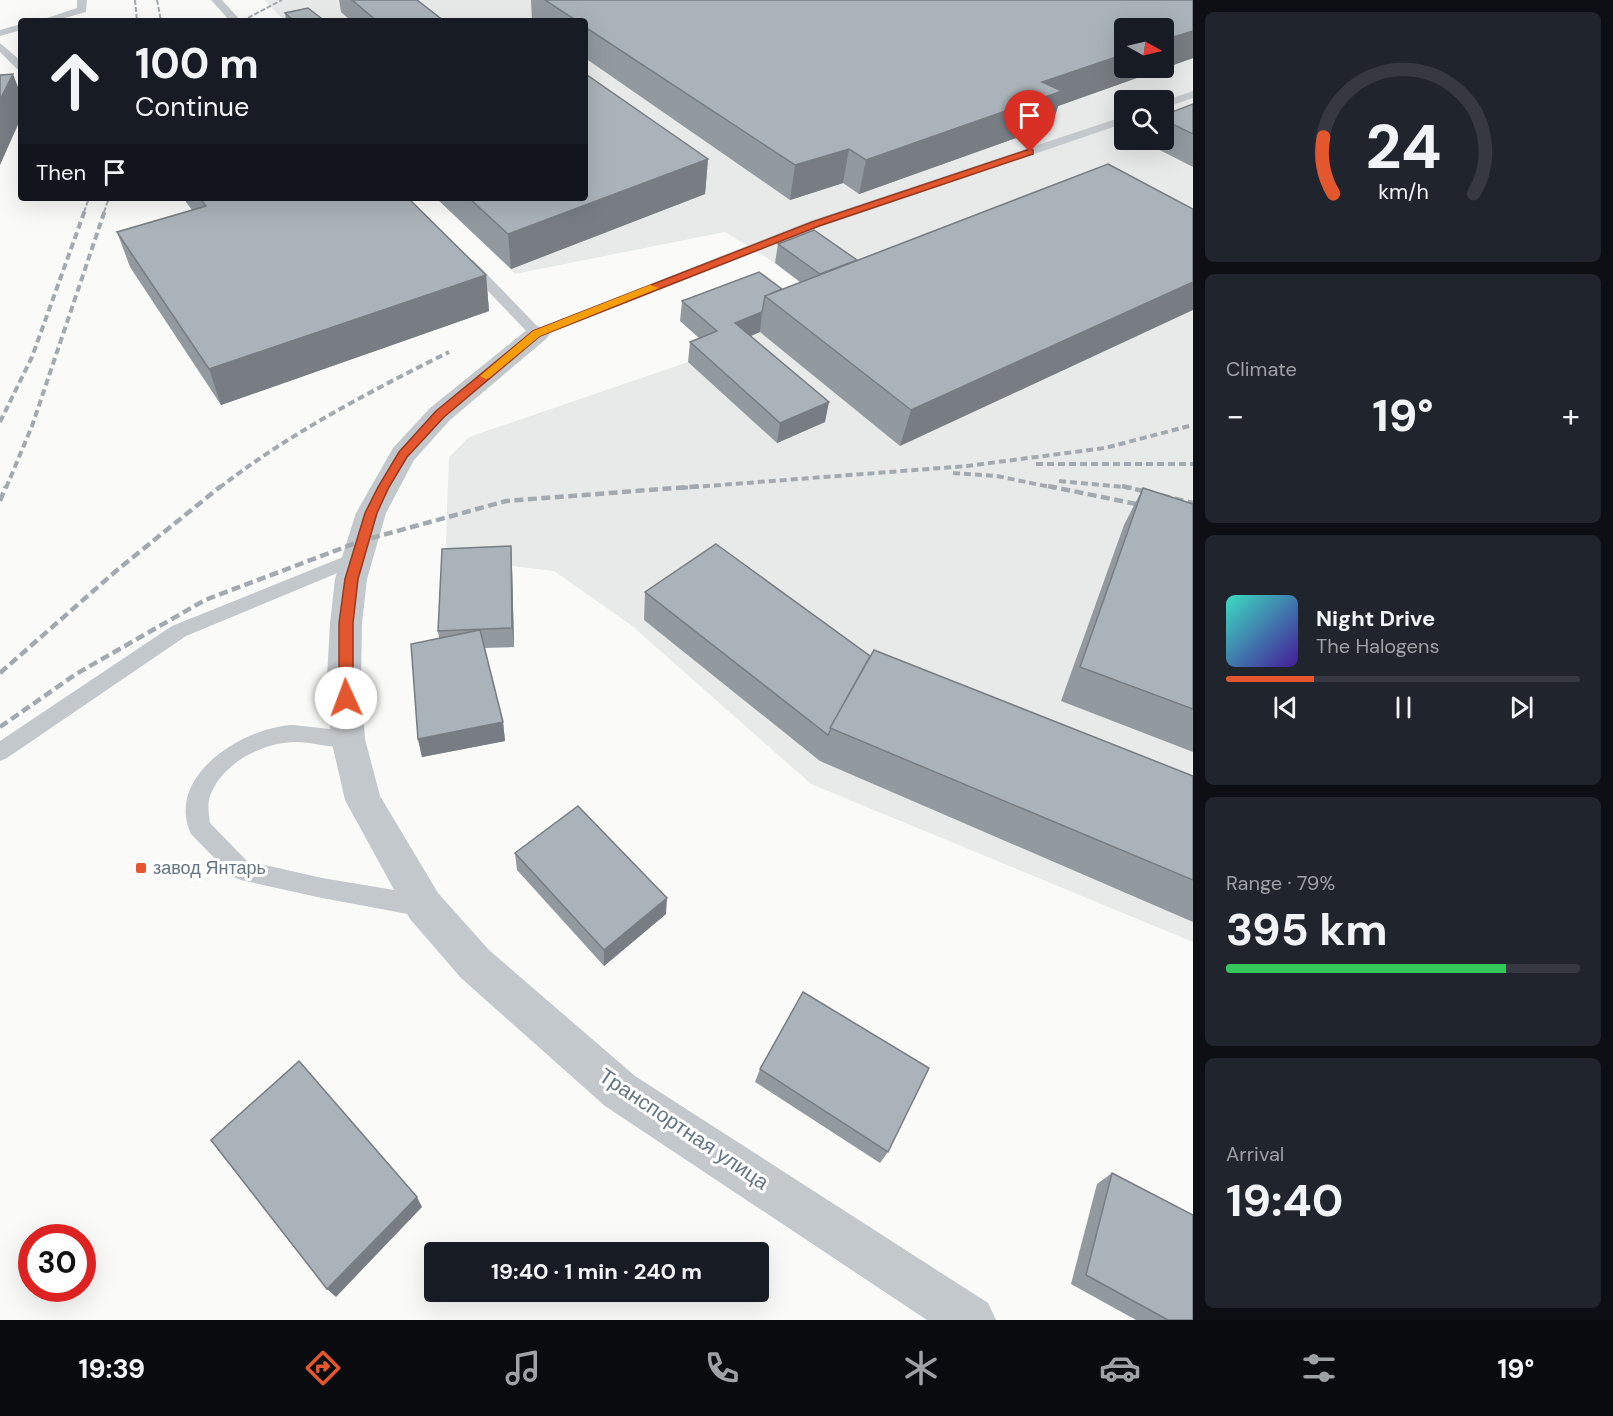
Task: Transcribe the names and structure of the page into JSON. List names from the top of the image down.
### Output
{
  "streets": {
    "street": ["Транспортная улица"]
  },
  "places": {
    "transit": ["завод Янтарь"]
  },
  "north": "right",
  "page": {
    "turn": ["100 m", "Continue"],
    "then": "Then",
    "tile": [
      "Climate",
      ["Range · 79%", "395 km"],
      ["Arrival", "19:40"]
    ],
    "heat": ["−", "19°", "+"],
    "song": ["Night Drive", "The Halogens"],
    "limit": "30",
    "trip": "19:40 · 1 min · 240 m",
    "tabs": ["19:39", "19°"],
    "gauge": ["24", "km/h"]
  }
}
